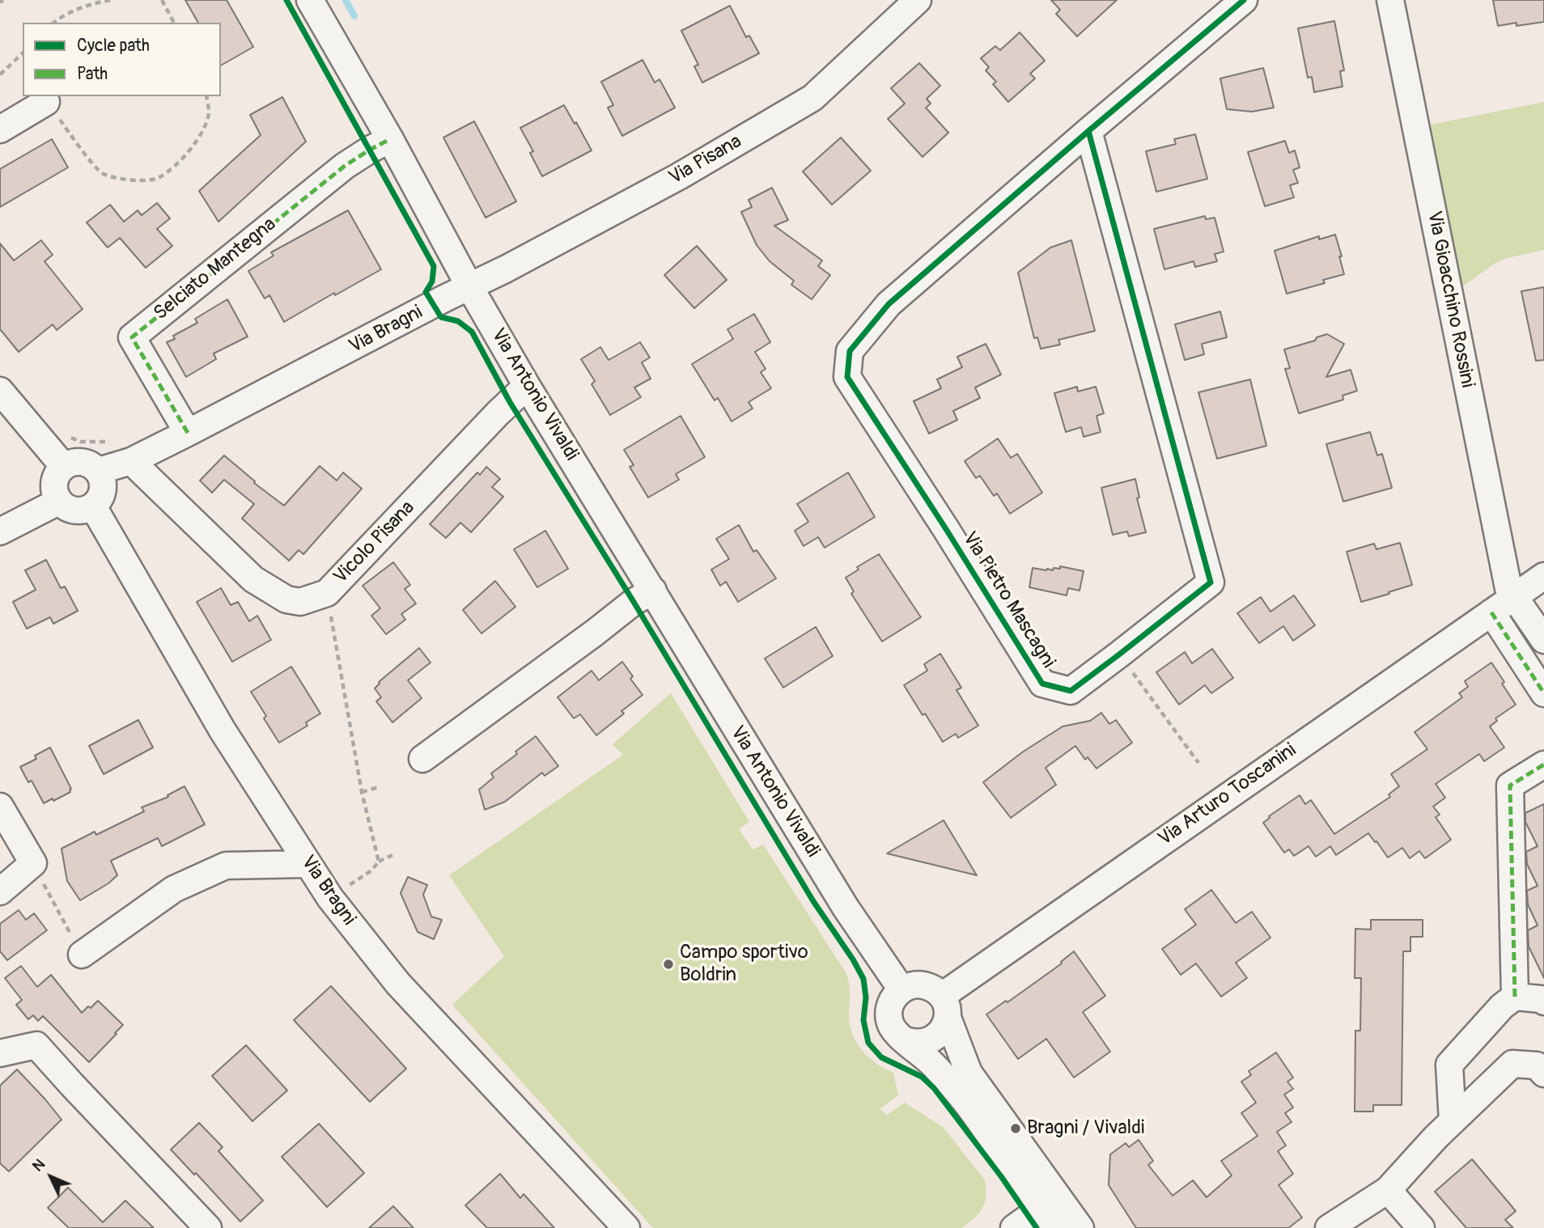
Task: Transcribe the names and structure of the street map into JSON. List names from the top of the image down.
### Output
{
  "streets": {
    "street": [
      "Via Pisana",
      "Selciato Mantegna",
      "Via Gioacchino Rossini",
      "Via Bragni",
      "Via Antonio Vivaldi",
      "Vicolo Pisana",
      "Via Pietro Mascagni",
      "Via Arturo Toscanini"
    ]
  },
  "crossings": [
    ["Via Pisana", "Via Bragni"],
    ["Via Pisana", "Via Antonio Vivaldi"],
    ["Selciato Mantegna", "Via Bragni"],
    ["Via Gioacchino Rossini", "Via Arturo Toscanini"],
    ["Via Bragni", "Via Antonio Vivaldi"],
    ["Via Bragni", "Vicolo Pisana"],
    ["Via Antonio Vivaldi", "Vicolo Pisana"],
    ["Via Antonio Vivaldi", "Via Arturo Toscanini"]
  ],
  "places": ["Campo sportivo Boldrin", "Bragni / Vivaldi"],
  "legend": ["Cycle path", "Path"],
  "north": "top left"
}
